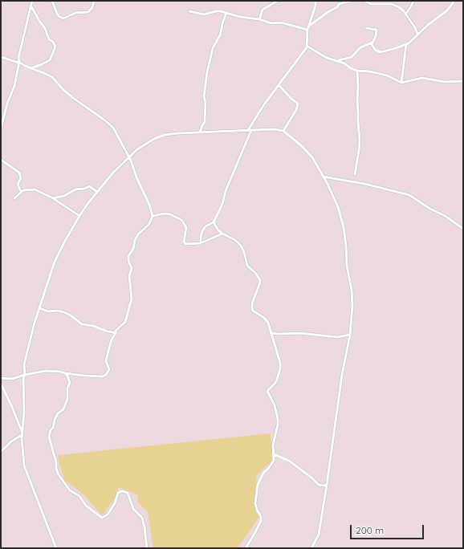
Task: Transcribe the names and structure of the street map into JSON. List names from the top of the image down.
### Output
{
  "scale_bar": "200 m"
}
